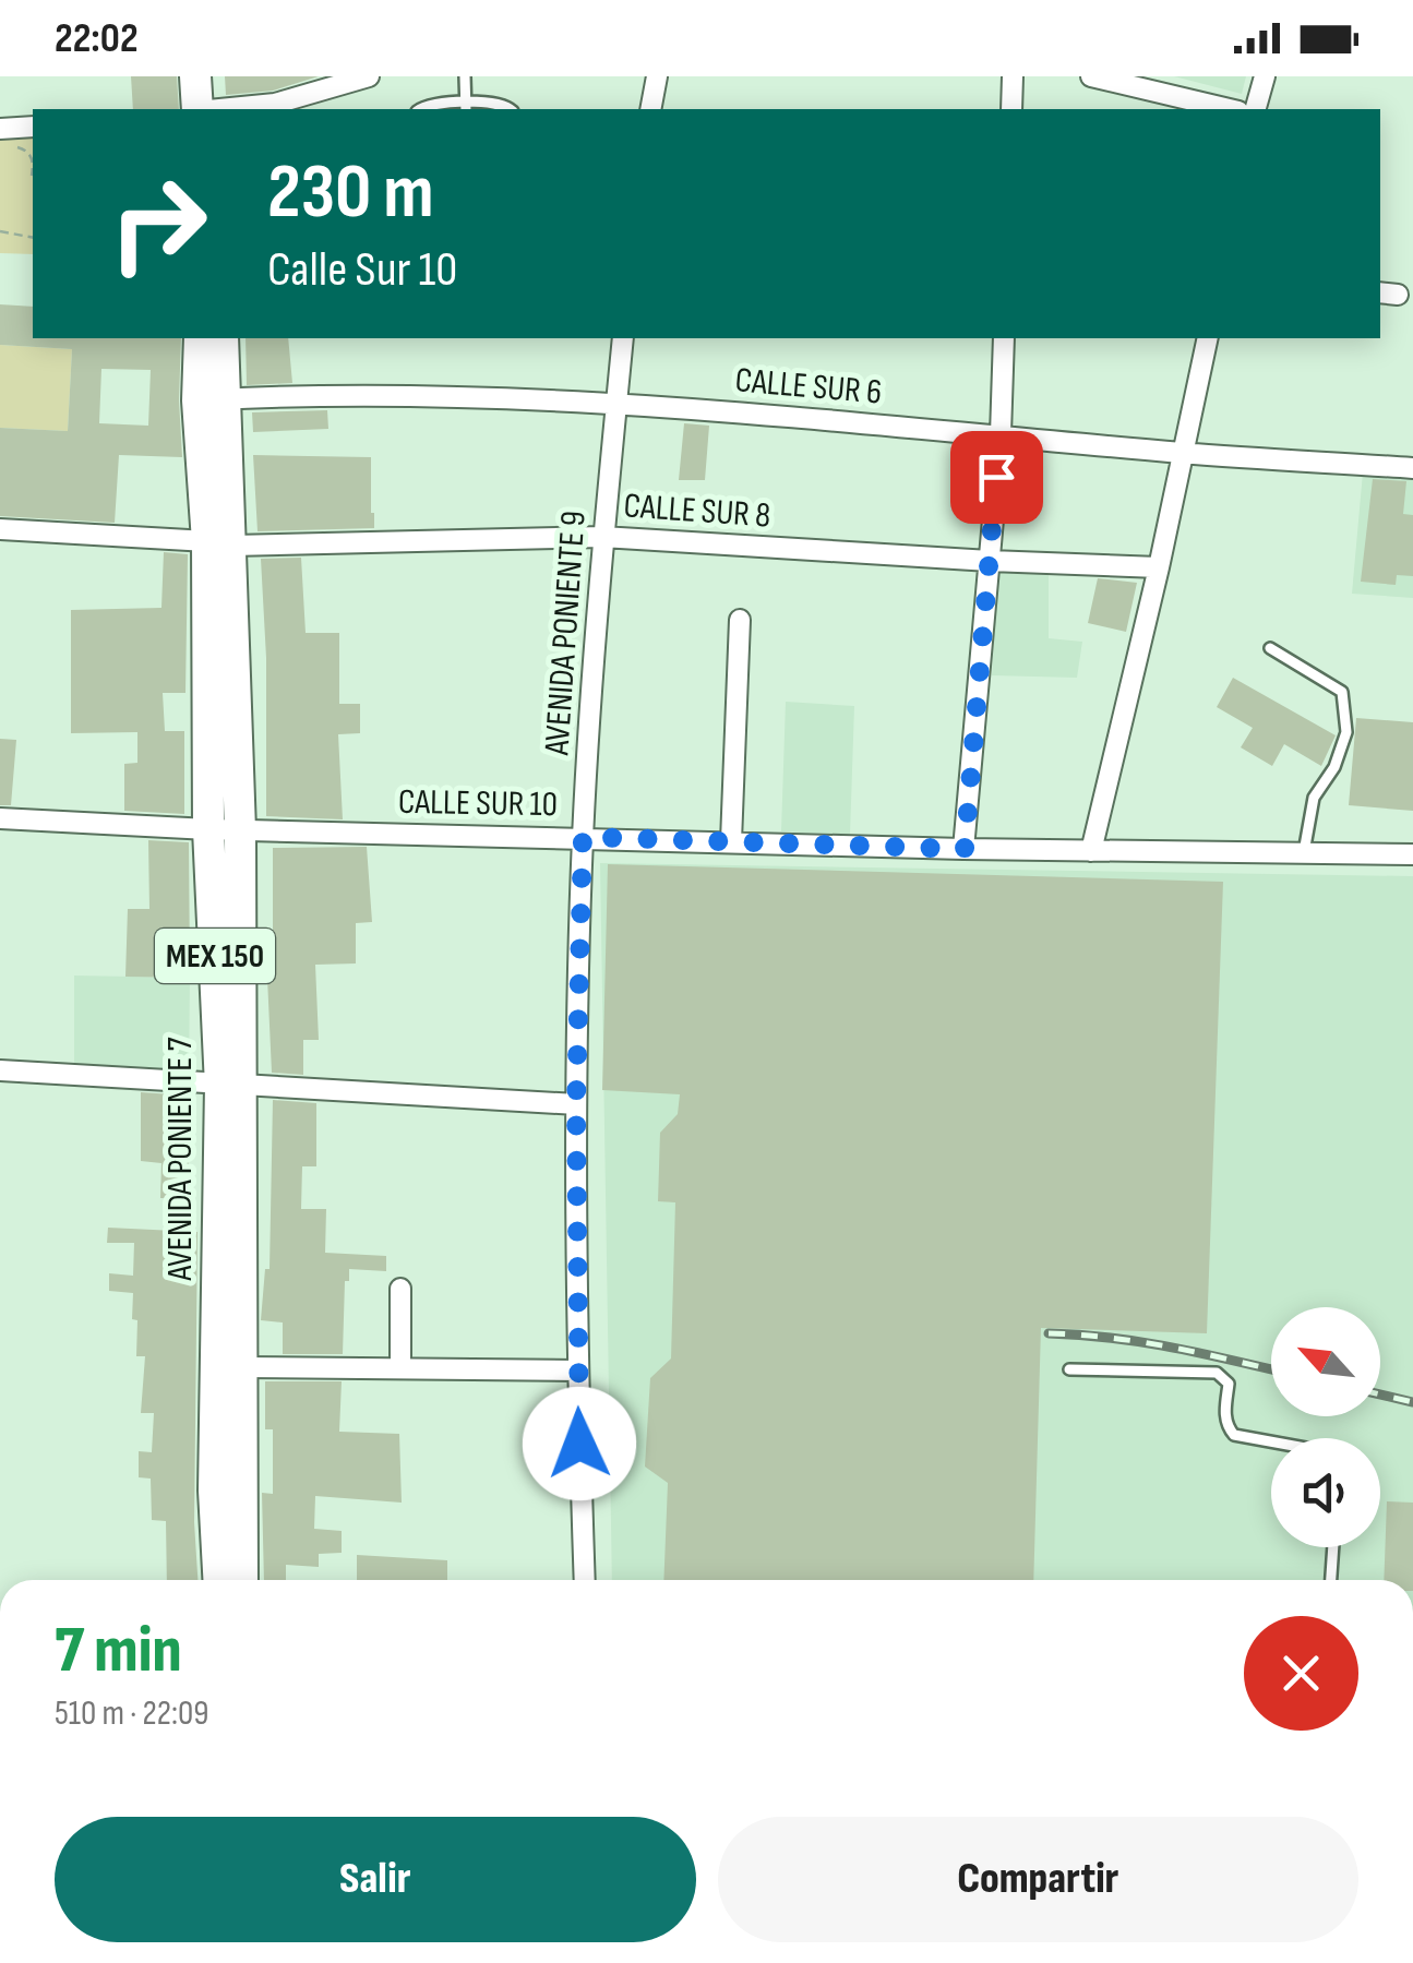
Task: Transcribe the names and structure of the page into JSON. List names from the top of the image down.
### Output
{
  "streets": {
    "main road": ["MEX 150", "AVENIDA PONIENTE 7"],
    "street": [
      "CALLE SUR 6",
      "CALLE SUR 8",
      "AVENIDA PONIENTE 9",
      "CALLE SUR 10"
    ]
  },
  "crossings": [
    ["CALLE SUR 6", "AVENIDA PONIENTE 9"],
    ["CALLE SUR 6", "AVENIDA PONIENTE 7"],
    ["CALLE SUR 8", "AVENIDA PONIENTE 9"],
    ["CALLE SUR 8", "AVENIDA PONIENTE 7"],
    ["AVENIDA PONIENTE 9", "CALLE SUR 10"],
    ["CALLE SUR 10", "AVENIDA PONIENTE 7"]
  ],
  "north": "top left",
  "page": {
    "status": "22:02",
    "turn": ["230 m", "Calle Sur 10"],
    "heading": ["7 min", "510 m · 22:09"],
    "buttons": ["Salir", "Compartir"]
  }
}
